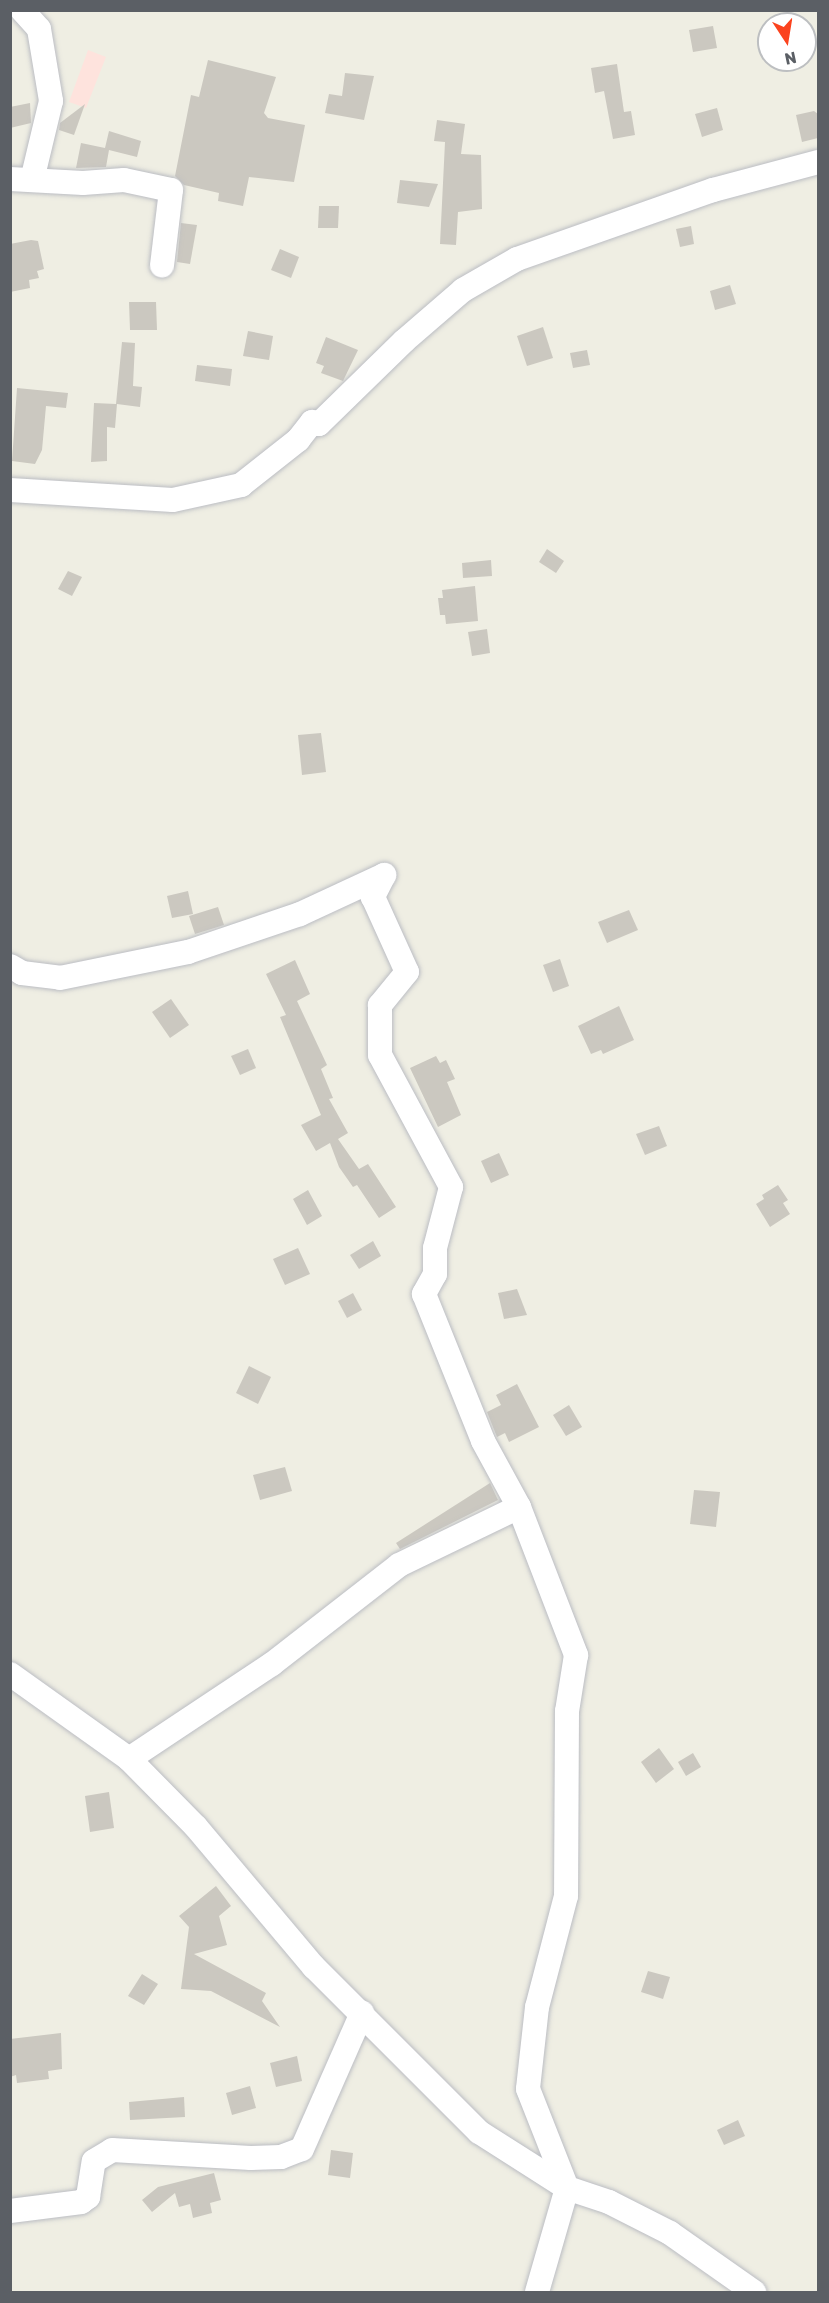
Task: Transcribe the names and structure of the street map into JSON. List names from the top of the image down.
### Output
{
  "north": "bottom"
}
